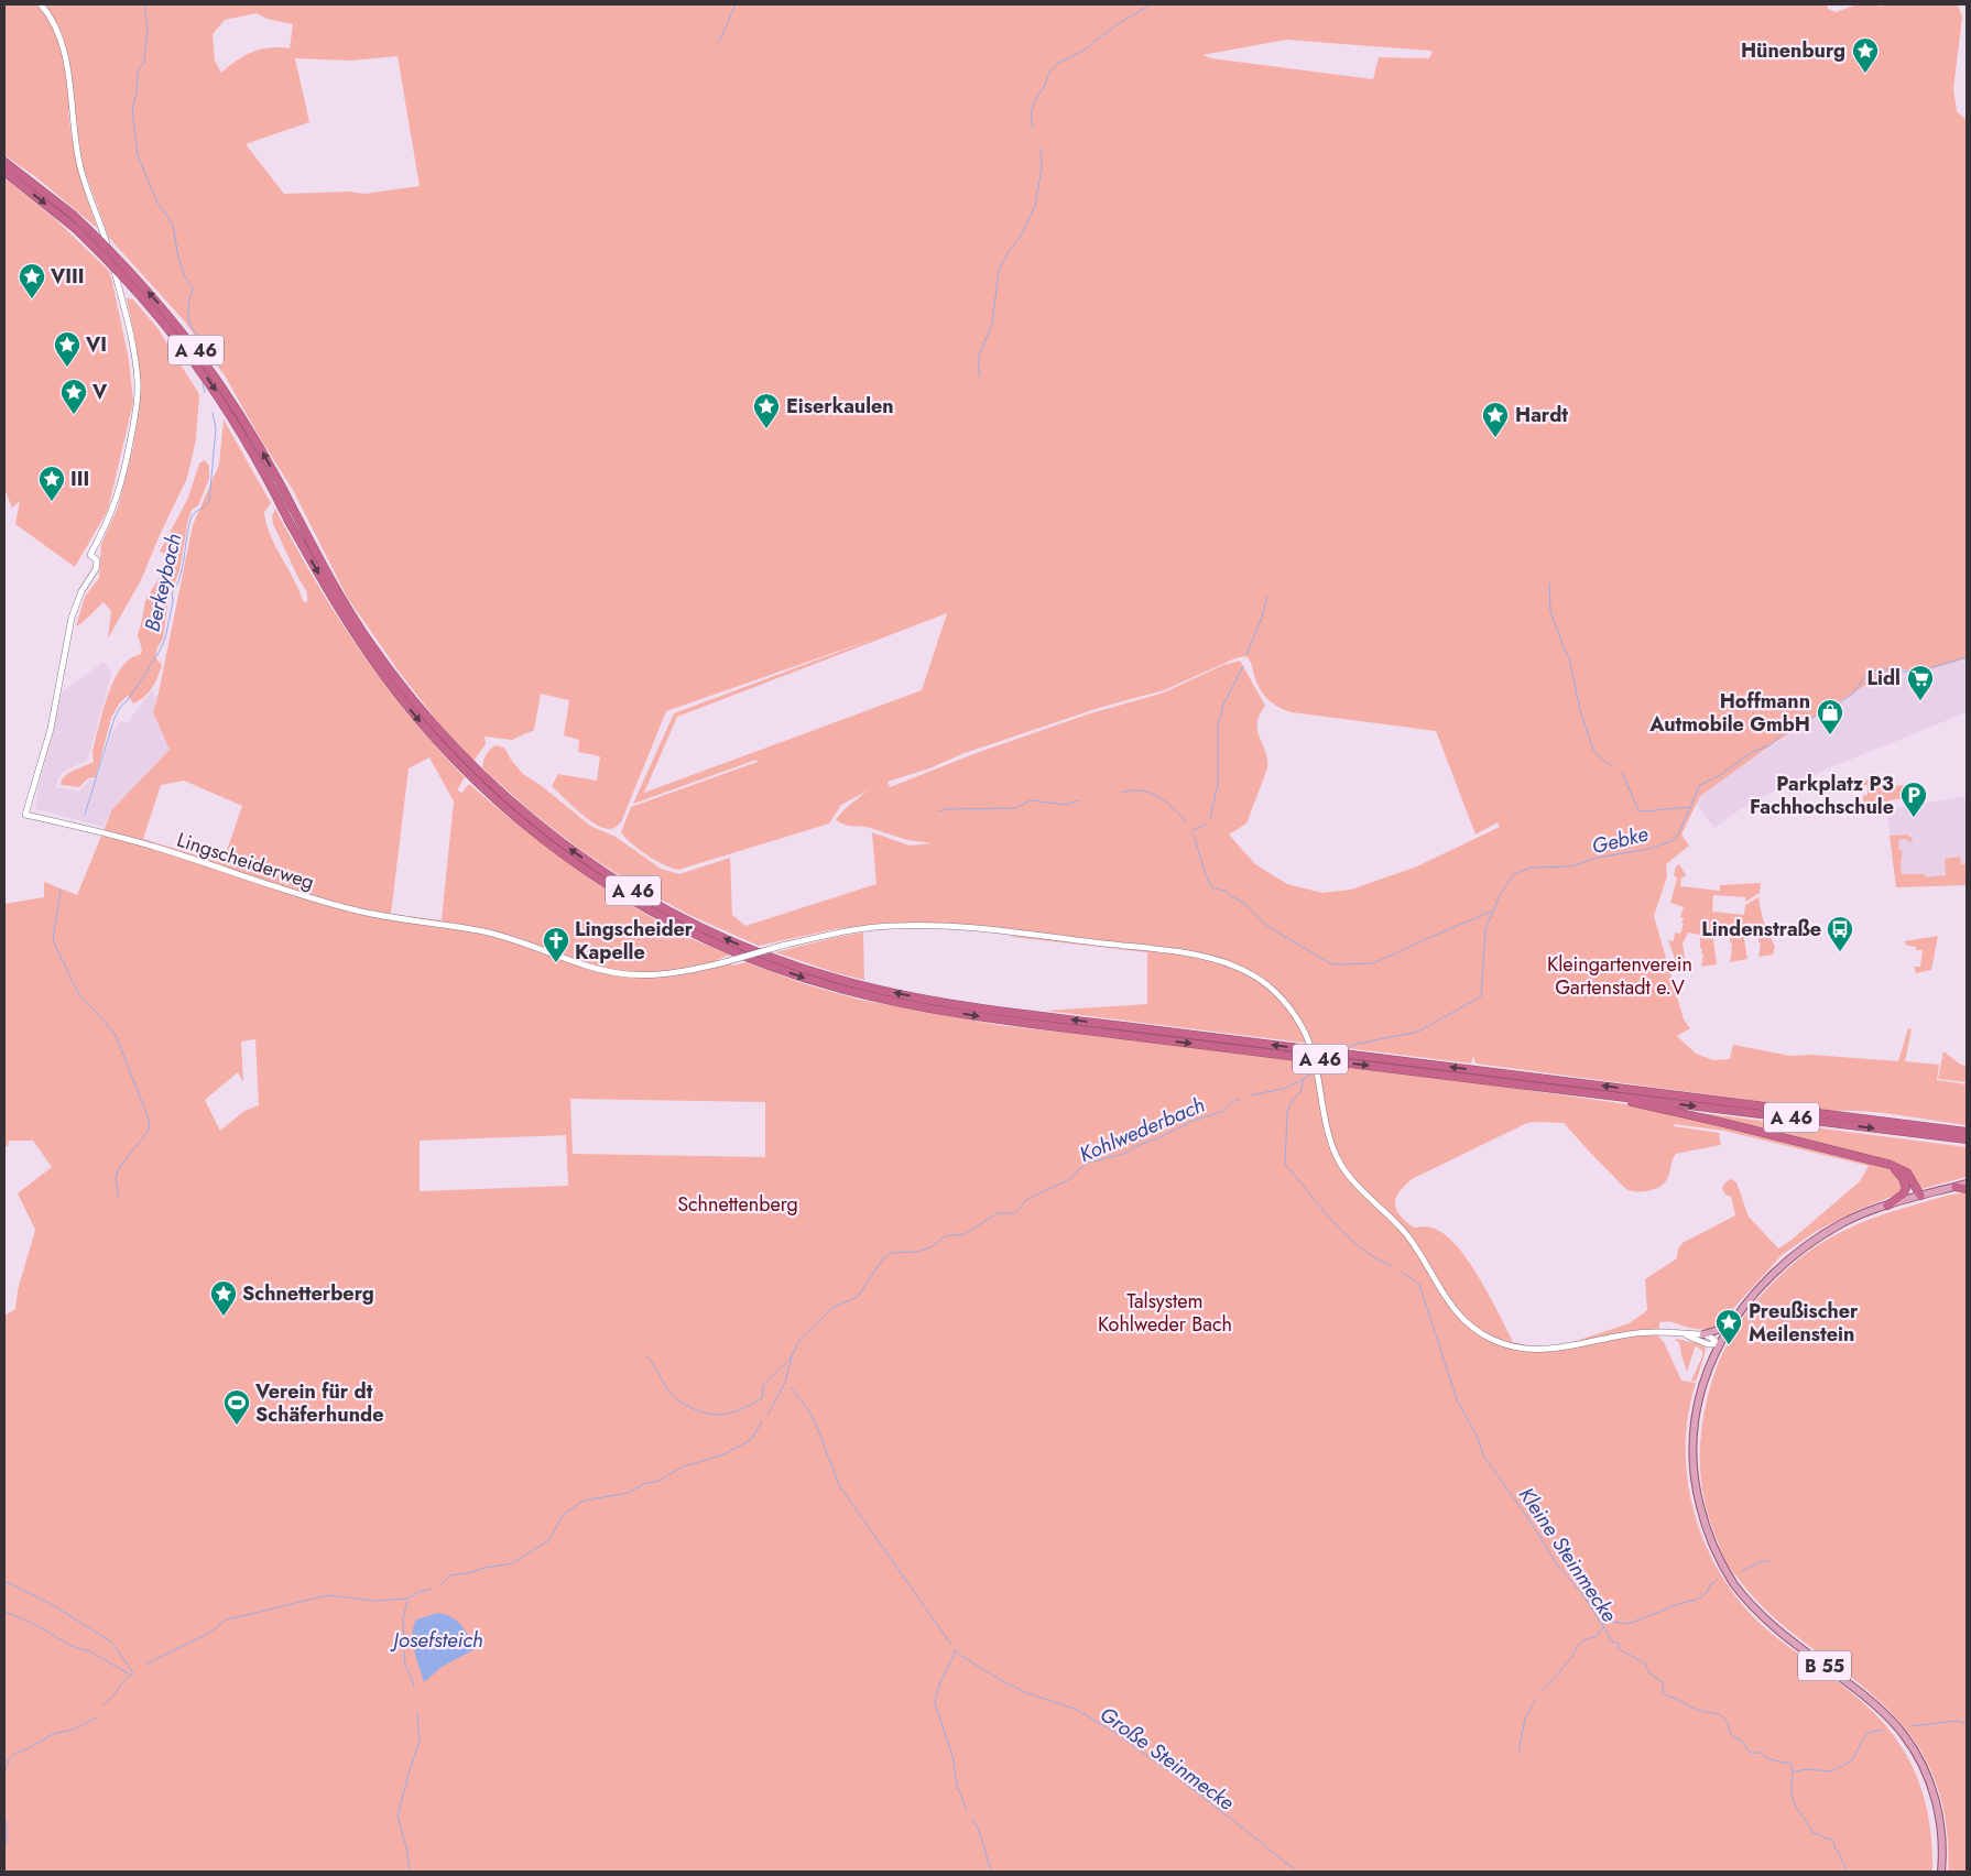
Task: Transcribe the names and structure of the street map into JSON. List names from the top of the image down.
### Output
{
  "streets": {
    "highway": ["A 46"],
    "main road": ["B 55"],
    "street": ["Lingscheiderweg"]
  },
  "water": [
    "Berkeybach",
    "Gebke",
    "Kohlwederbach",
    "Kleine Steinmecke",
    "Josefsteich",
    "Große Steinmecke"
  ],
  "parks": ["Kleingartenverein Gartenstadt e.V", "Schnettenberg", "Talsystem Kohlweder Bach"],
  "places": {
    "place": [
      "Hünenburg",
      "VIII",
      "VI",
      "V",
      "Eiserkaulen",
      "Hardt",
      "III",
      "Schnetterberg",
      "Preußischer Meilenstein"
    ],
    "supermarket": ["Lidl"],
    "shop": ["Hoffmann Autmobile GmbH"],
    "parking": ["Parkplatz P3 Fachhochschule"],
    "bus stop": ["Lindenstraße"],
    "church": ["Lingscheider Kapelle"],
    "sports": ["Verein für dt Schäferhunde"]
  }
}
